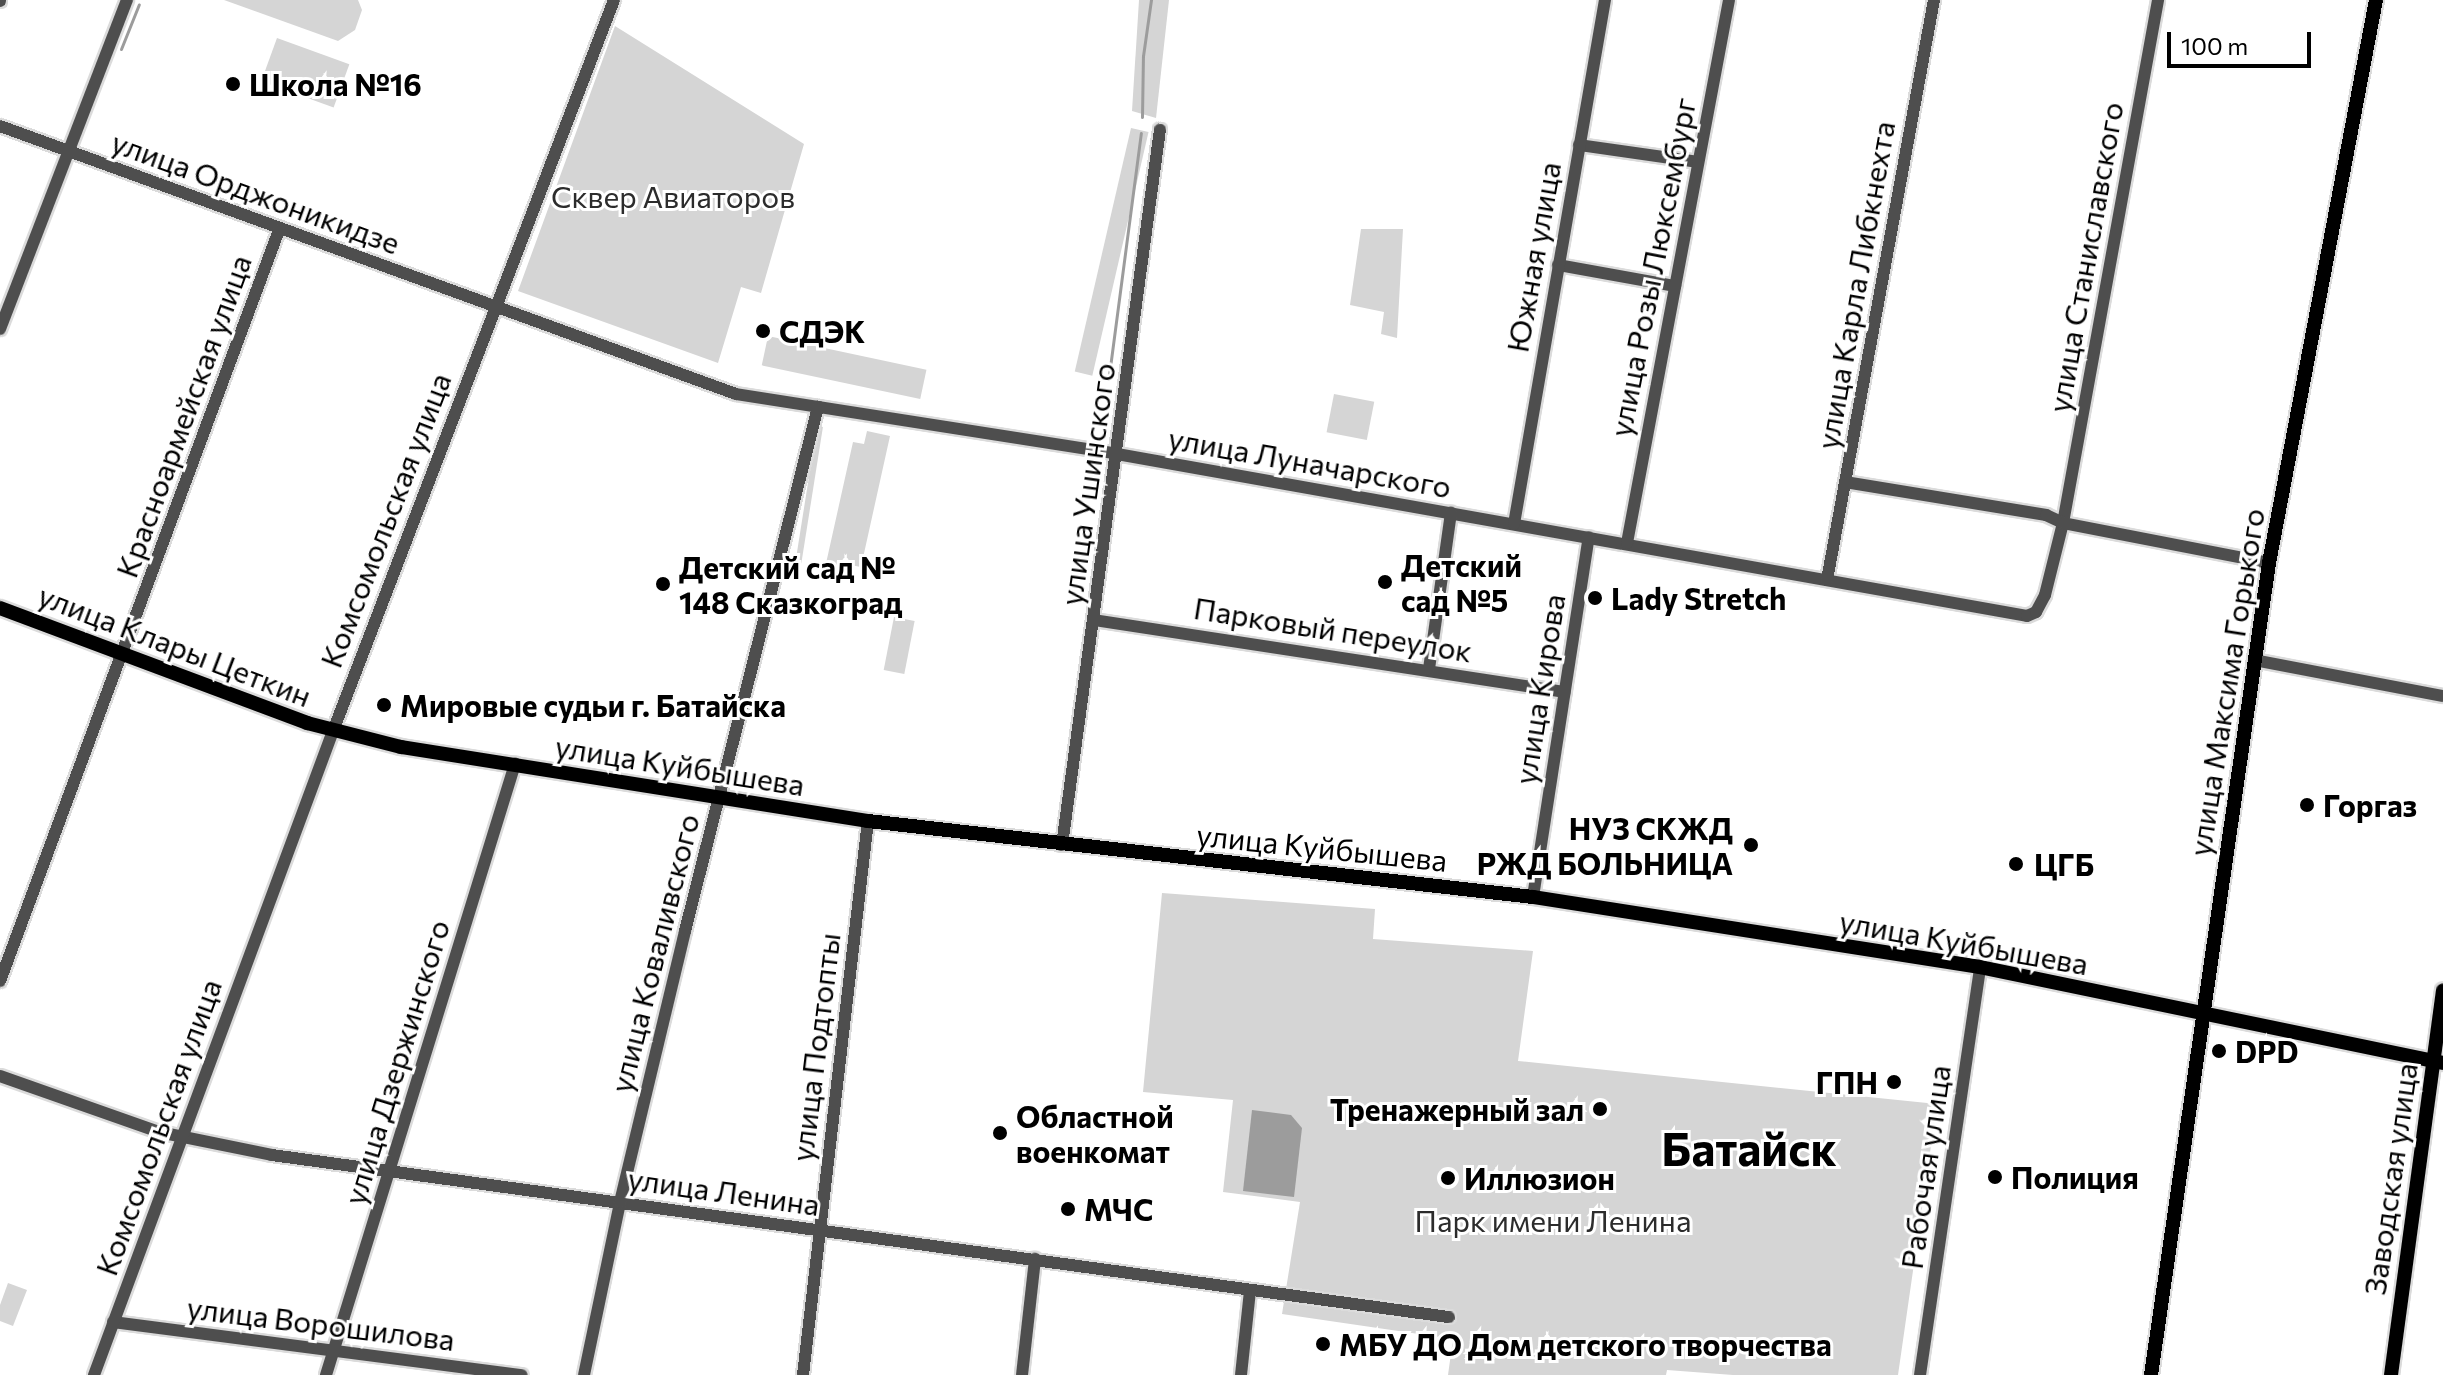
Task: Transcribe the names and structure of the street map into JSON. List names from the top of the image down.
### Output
{
  "streets": {
    "main road": [
      "улица Клары Цеткин",
      "улица Максима Горького",
      "улица Куйбышева",
      "Заводская улица"
    ],
    "street": [
      "улица Орджоникидзе",
      "Южная улица",
      "улица Станиславского",
      "улица Розы Люксембург",
      "улица Карла Либкнехта",
      "Красноармейская улица",
      "улица Луначарского",
      "улица Ушинского",
      "Комсомольская улица",
      "Парковый переулок",
      "улица Кирова",
      "улица Коваливского",
      "улица Подтопты",
      "улица Дзержинского",
      "Рабочая улица",
      "улица Ленина",
      "улица Ворошилова"
    ]
  },
  "crossings": [
    ["улица Орджоникидзе", "Красноармейская улица"],
    ["улица Орджоникидзе", "улица Луначарского"],
    ["улица Орджоникидзе", "Комсомольская улица"],
    ["Южная улица", "улица Луначарского"],
    ["улица Станиславского", "улица Луначарского"],
    ["улица Розы Люксембург", "улица Луначарского"],
    ["улица Карла Либкнехта", "улица Луначарского"],
    ["Красноармейская улица", "улица Клары Цеткин"],
    ["улица Луначарского", "улица Ушинского"],
    ["улица Луначарского", "Комсомольская улица"],
    ["улица Луначарского", "улица Кирова"],
    ["улица Луначарского", "улица Коваливского"],
    ["улица Ушинского", "Парковый переулок"],
    ["улица Ушинского", "улица Куйбышева"],
    ["Комсомольская улица", "улица Клары Цеткин"],
    ["Комсомольская улица", "улица Куйбышева"],
    ["Комсомольская улица", "улица Ленина"],
    ["Комсомольская улица", "улица Ворошилова"],
    ["Парковый переулок", "улица Кирова"],
    ["улица Клары Цеткин", "улица Куйбышева"],
    ["улица Максима Горького", "улица Куйбышева"],
    ["улица Кирова", "улица Куйбышева"],
    ["улица Куйбышева", "улица Коваливского"],
    ["улица Куйбышева", "улица Подтопты"],
    ["улица Куйбышева", "улица Дзержинского"],
    ["улица Куйбышева", "Рабочая улица"],
    ["улица Куйбышева", "Заводская улица"],
    ["улица Коваливского", "улица Ленина"],
    ["улица Подтопты", "улица Ленина"],
    ["улица Дзержинского", "улица Ленина"],
    ["улица Дзержинского", "улица Ворошилова"]
  ],
  "districts": ["Батайск"],
  "parks": ["Сквер Авиаторов", "Парк имени Ленина"],
  "places": [
    "Школа №16",
    "СДЭК",
    "Детский сад №5",
    "Детский сад № 148 Сказкоград",
    "Lady Stretch",
    "Мировые судьи г. Батайска",
    "Горгаз",
    "НУЗ СКЖД РЖД БОЛЬНИЦА",
    "ЦГБ",
    "DPD",
    "ГПН",
    "Тренажерный зал",
    "Областной военкомат",
    "Полиция",
    "Иллюзион",
    "МЧС",
    "МБУ ДО Дом детского творчества"
  ],
  "scale_bar": "100 m"
}
